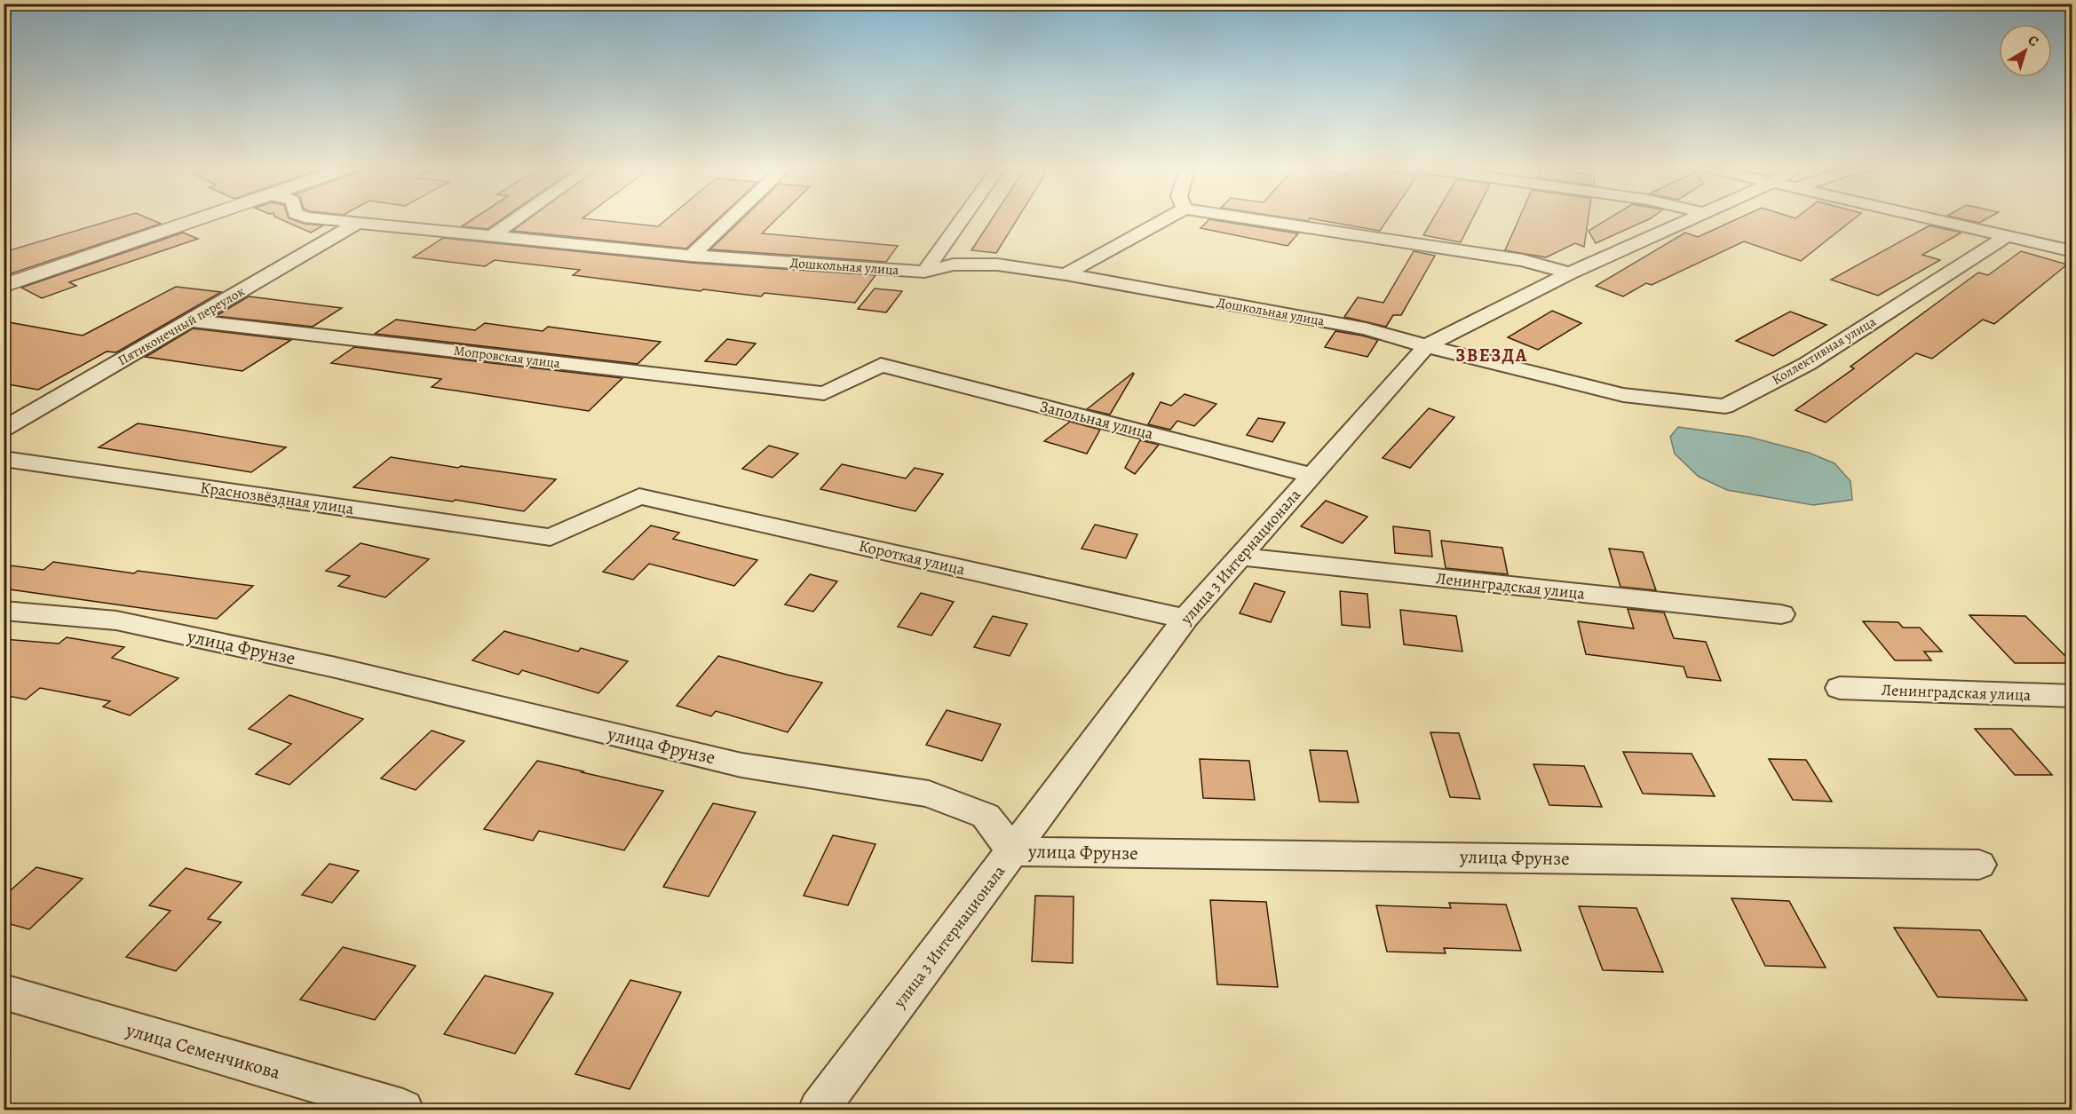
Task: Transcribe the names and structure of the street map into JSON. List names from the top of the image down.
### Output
{
  "streets": {
    "street": [
      "Дошкольная улица",
      "Пятиконечный переулок",
      "Коллективная улица",
      "Мопровская улица",
      "Запольная улица",
      "Краснозвёздная улица",
      "улица 3 Интернационала",
      "Короткая улица",
      "Ленинградская улица",
      "улица Фрунзе",
      "улица Семенчикова"
    ]
  },
  "crossings": [
    ["Дошкольная улица", "Пятиконечный переулок"],
    ["Дошкольная улица", "Коллективная улица"],
    ["Дошкольная улица", "улица 3 Интернационала"],
    ["Пятиконечный переулок", "Мопровская улица"],
    ["Коллективная улица", "улица 3 Интернационала"],
    ["Мопровская улица", "Запольная улица"],
    ["Запольная улица", "улица 3 Интернационала"],
    ["Краснозвёздная улица", "Короткая улица"],
    ["улица 3 Интернационала", "Короткая улица"],
    ["улица 3 Интернационала", "Ленинградская улица"],
    ["улица 3 Интернационала", "улица Фрунзе"]
  ],
  "districts": ["ЗВЕЗДА"],
  "north": "top right"
}
